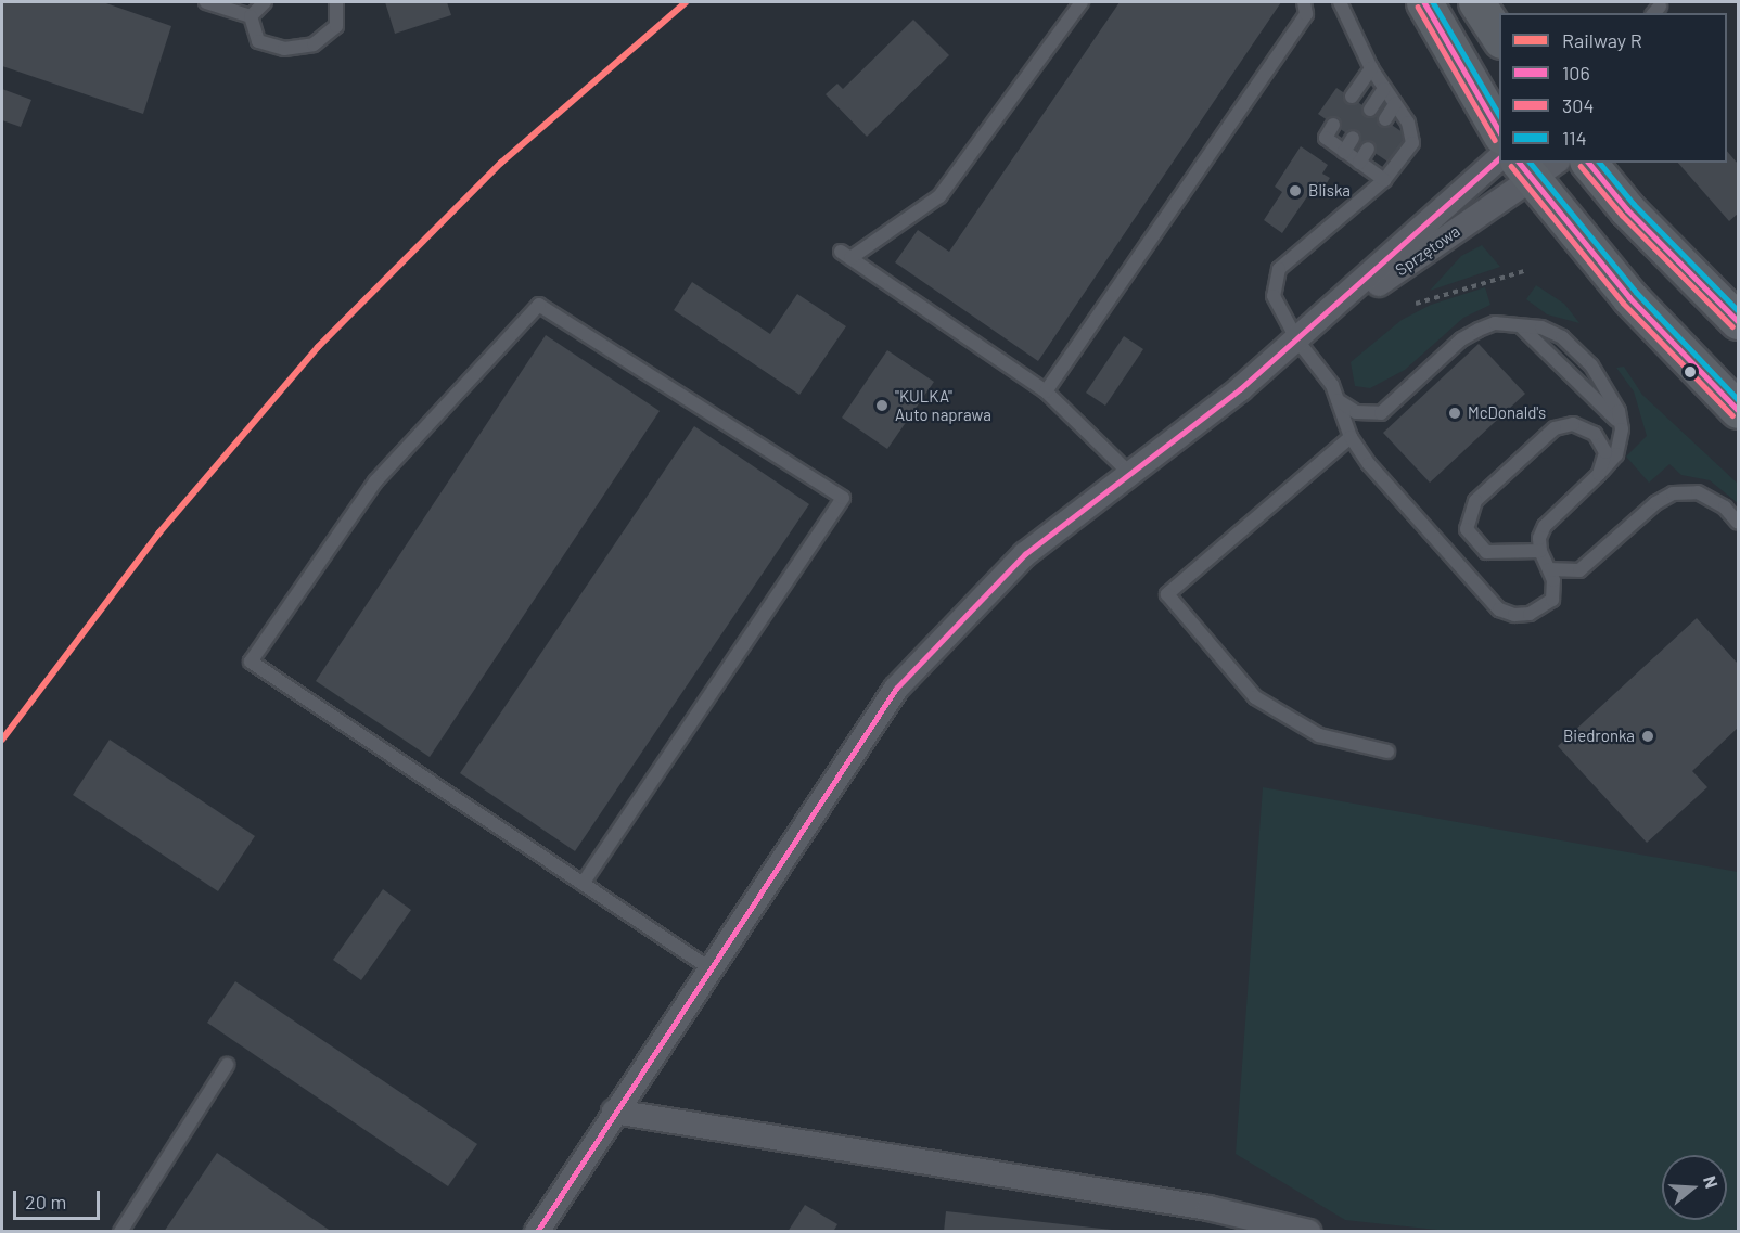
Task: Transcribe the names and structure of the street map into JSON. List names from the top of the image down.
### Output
{
  "streets": {
    "street": ["Sprzętowa"]
  },
  "places": [
    "Bliska",
    "\"KULKA\" Auto naprawa",
    "McDonald's",
    "Biedronka"
  ],
  "lines": [
    "rail line R",
    "transit line 106",
    "transit line 114",
    "transit line 304"
  ],
  "legend": [
    "Railway R",
    "106",
    "304",
    "114"
  ],
  "scale_bar": "20 m",
  "north": "right"
}
